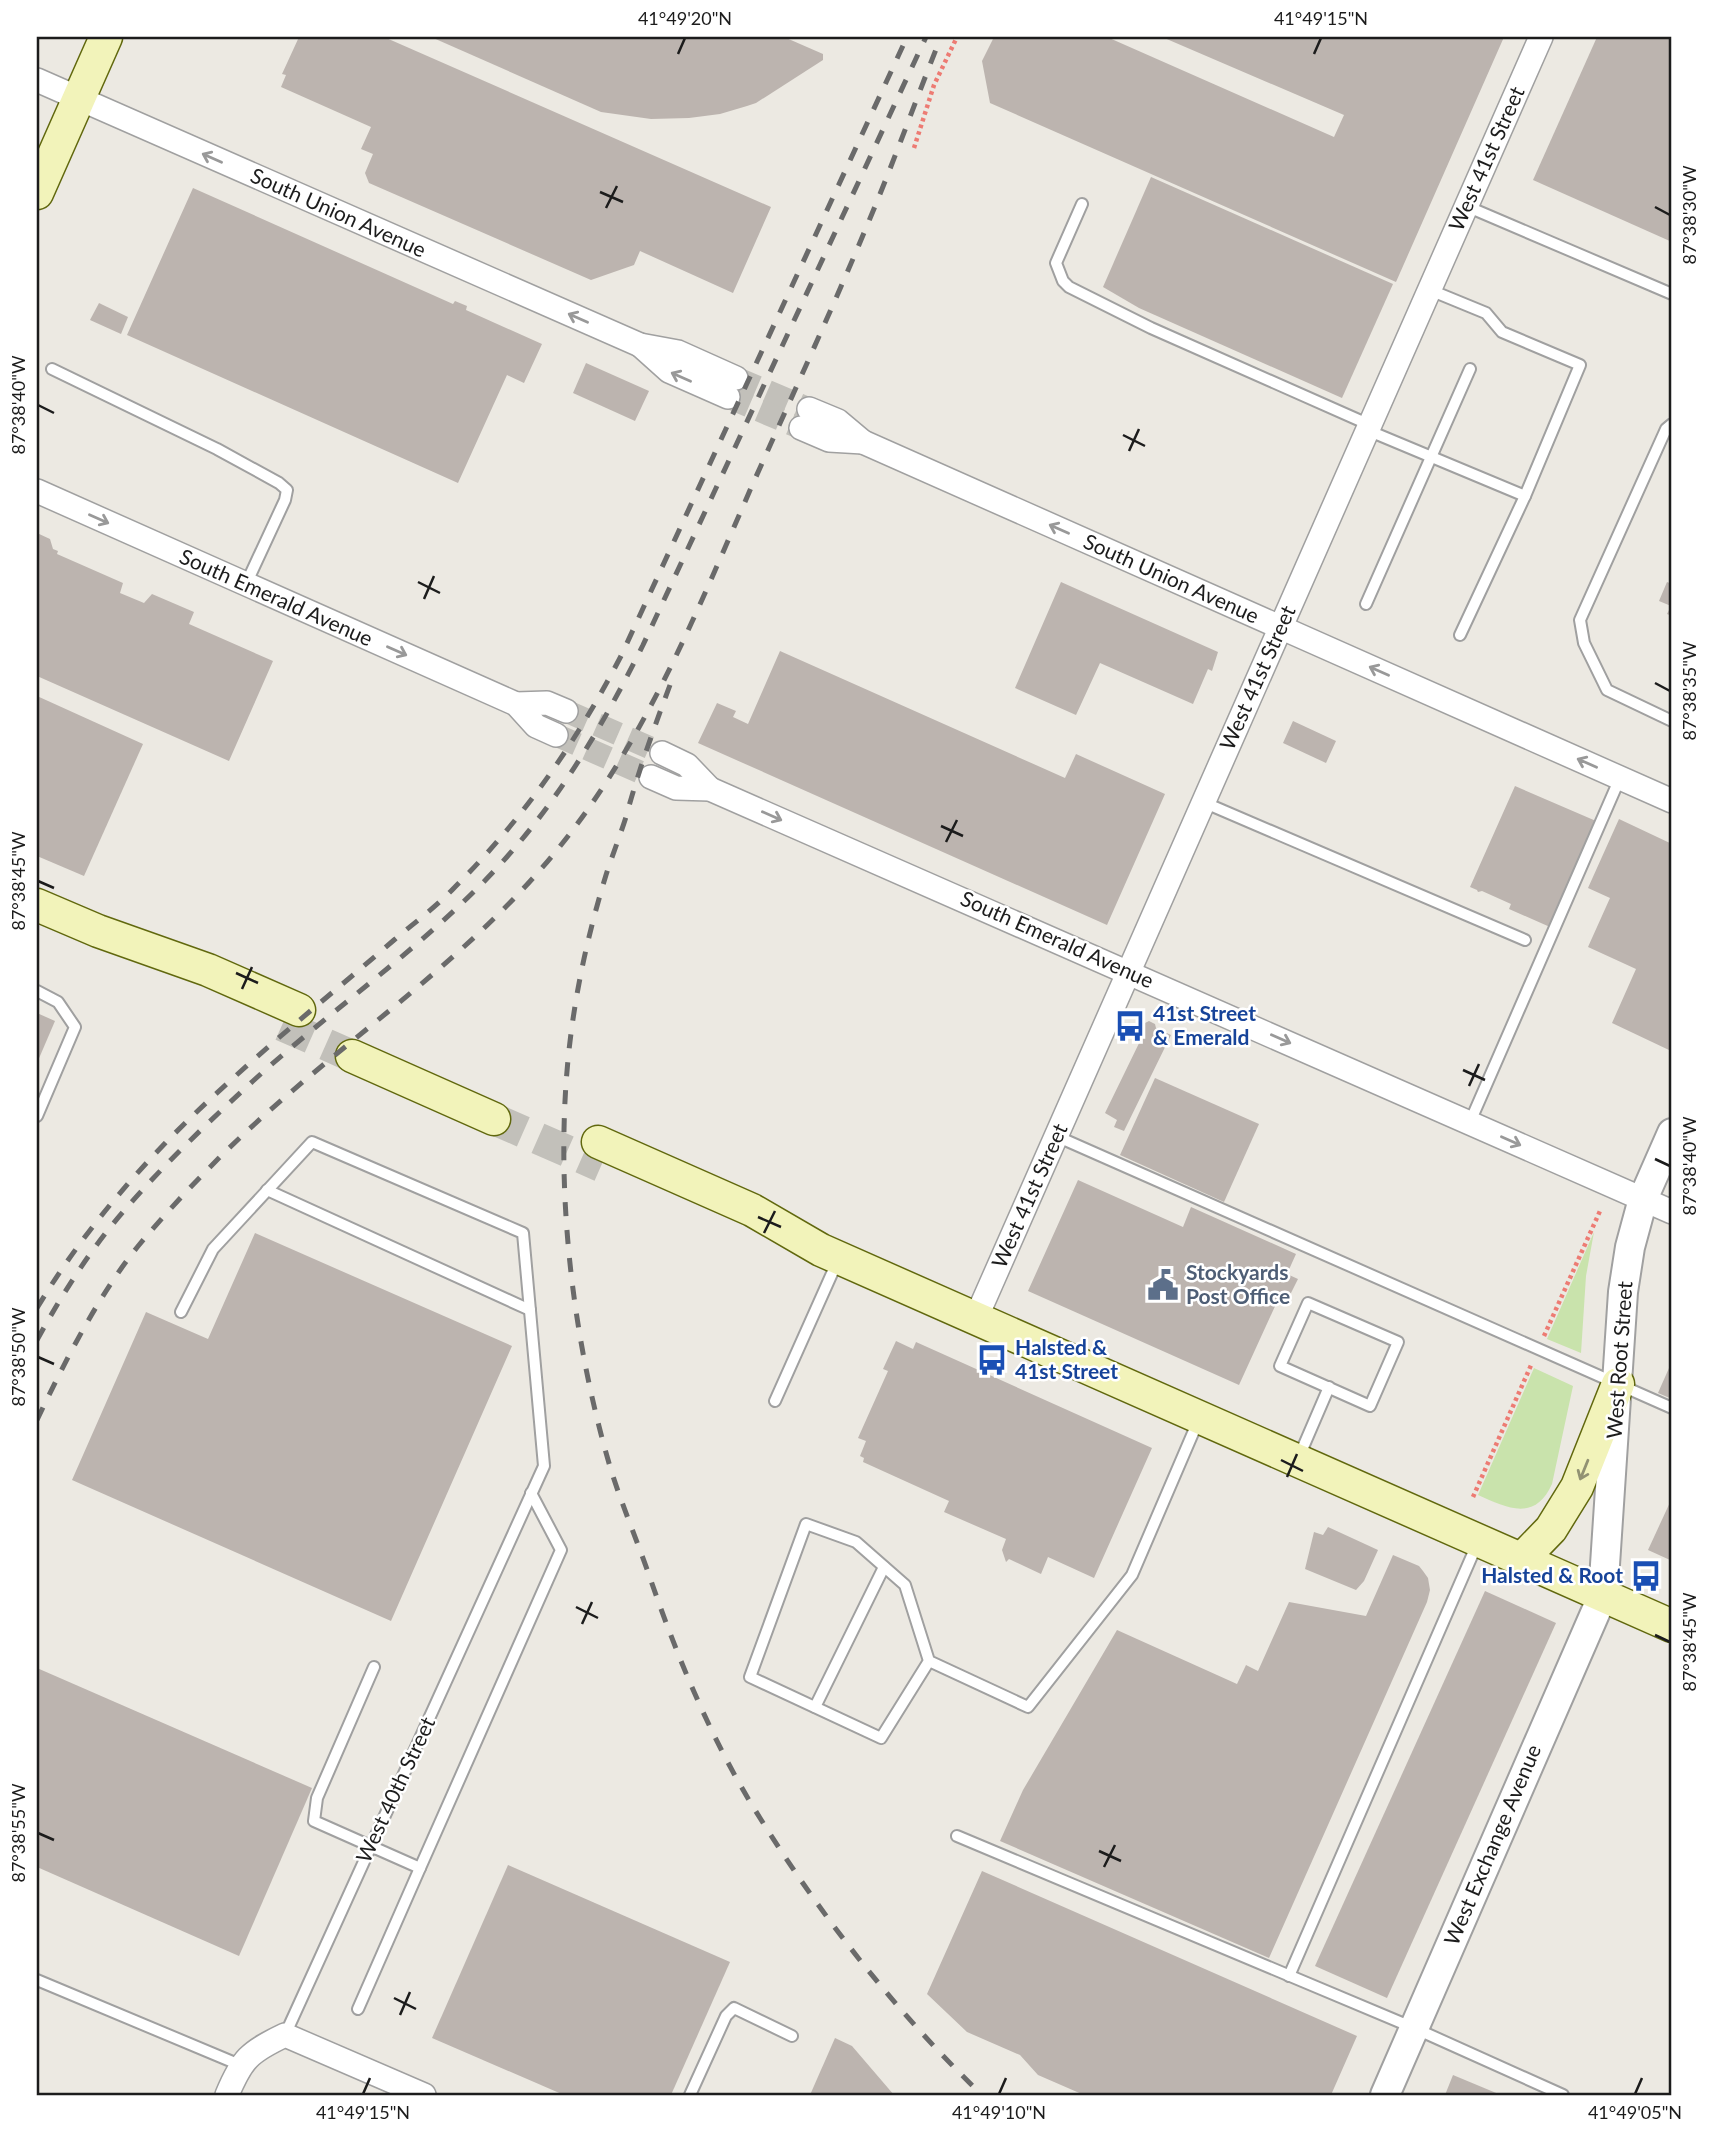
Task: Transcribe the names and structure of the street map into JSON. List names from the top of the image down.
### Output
{
  "streets": {
    "street": [
      "West 41st Street",
      "South Union Avenue",
      "South Emerald Avenue",
      "West Root Street",
      "West Exchange Avenue"
    ],
    "lane": ["West 40th Street"]
  },
  "crossings": [
    ["West 41st Street", "South Union Avenue"],
    ["West 41st Street", "South Emerald Avenue"],
    ["South Emerald Avenue", "West Root Street"],
    ["West Root Street", "West Exchange Avenue"]
  ],
  "one_way": ["South Union Avenue", "South Emerald Avenue"],
  "places": {
    "bus stop": ["41st Street & Emerald", "Halsted & 41st Street", "Halsted & Root"],
    "public building": ["Stockyards Post Office"]
  },
  "coordinates": [
    "41°49'20\"N",
    "41°49'15\"N",
    "87°38'30\"W",
    "87°38'40\"W",
    "87°38'35\"W",
    "87°38'45\"W",
    "87°38'50\"W",
    "87°38'55\"W",
    "41°49'10\"N",
    "41°49'05\"N"
  ]
}
